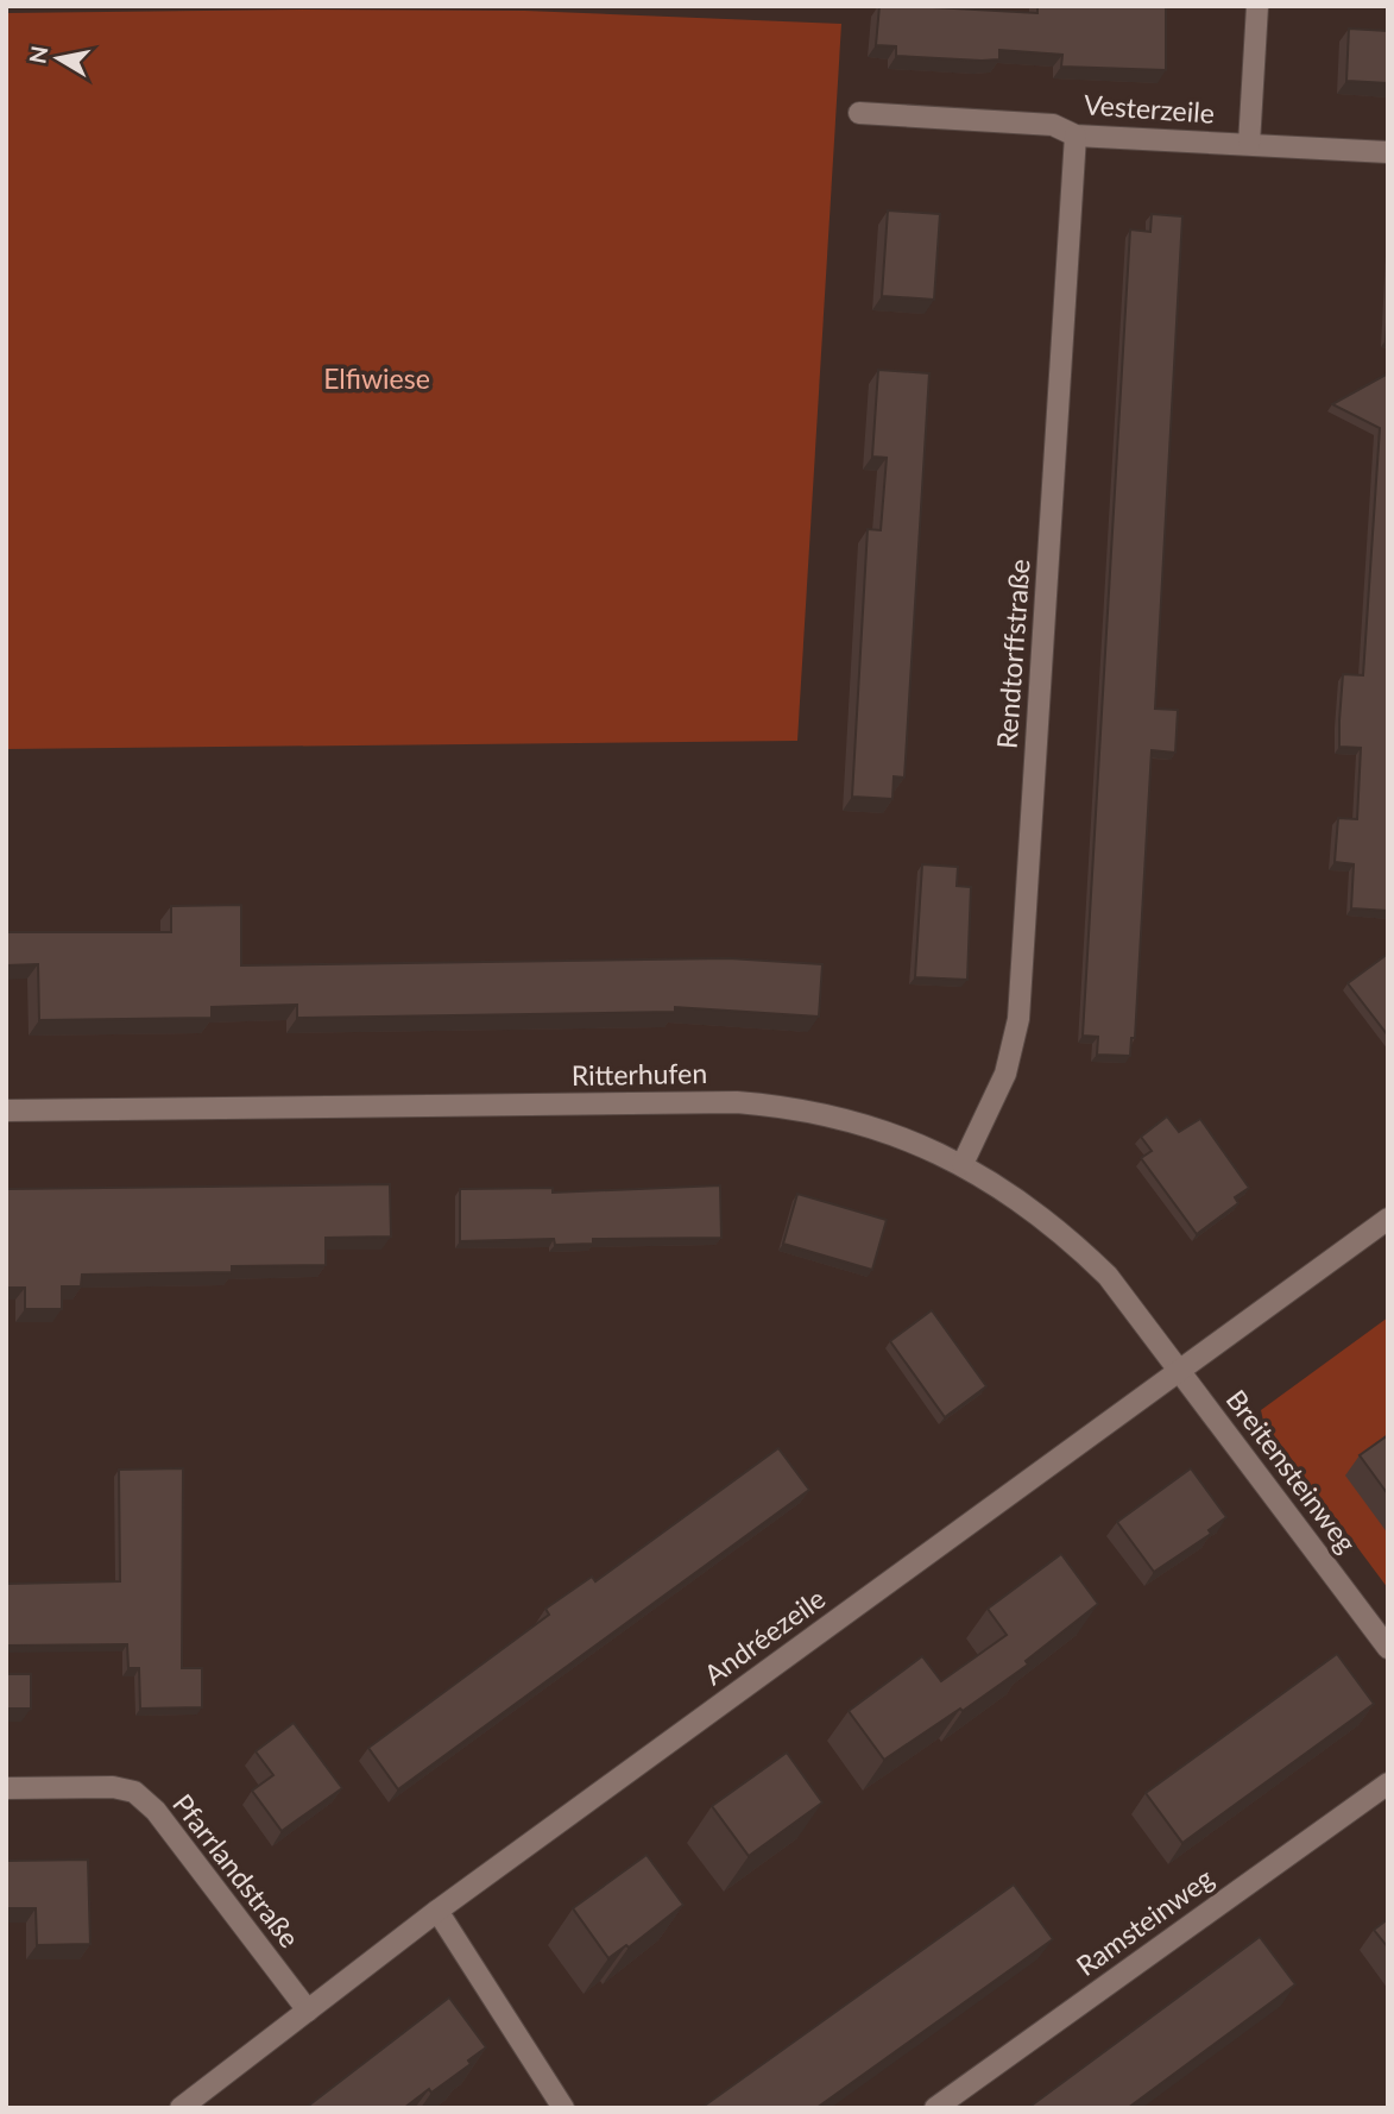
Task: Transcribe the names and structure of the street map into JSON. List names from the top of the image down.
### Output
{
  "streets": {
    "street": [
      "Vesterzeile",
      "Rendtorffstraße",
      "Ritterhufen",
      "Breitensteinweg",
      "Andréezeile",
      "Pfarrlandstraße",
      "Ramsteinweg"
    ]
  },
  "crossings": [
    ["Vesterzeile", "Rendtorffstraße"],
    ["Rendtorffstraße", "Ritterhufen"],
    ["Ritterhufen", "Breitensteinweg"],
    ["Ritterhufen", "Andréezeile"],
    ["Breitensteinweg", "Andréezeile"],
    ["Andréezeile", "Pfarrlandstraße"]
  ],
  "parks": ["Elfiwiese"],
  "north": "left"
}
